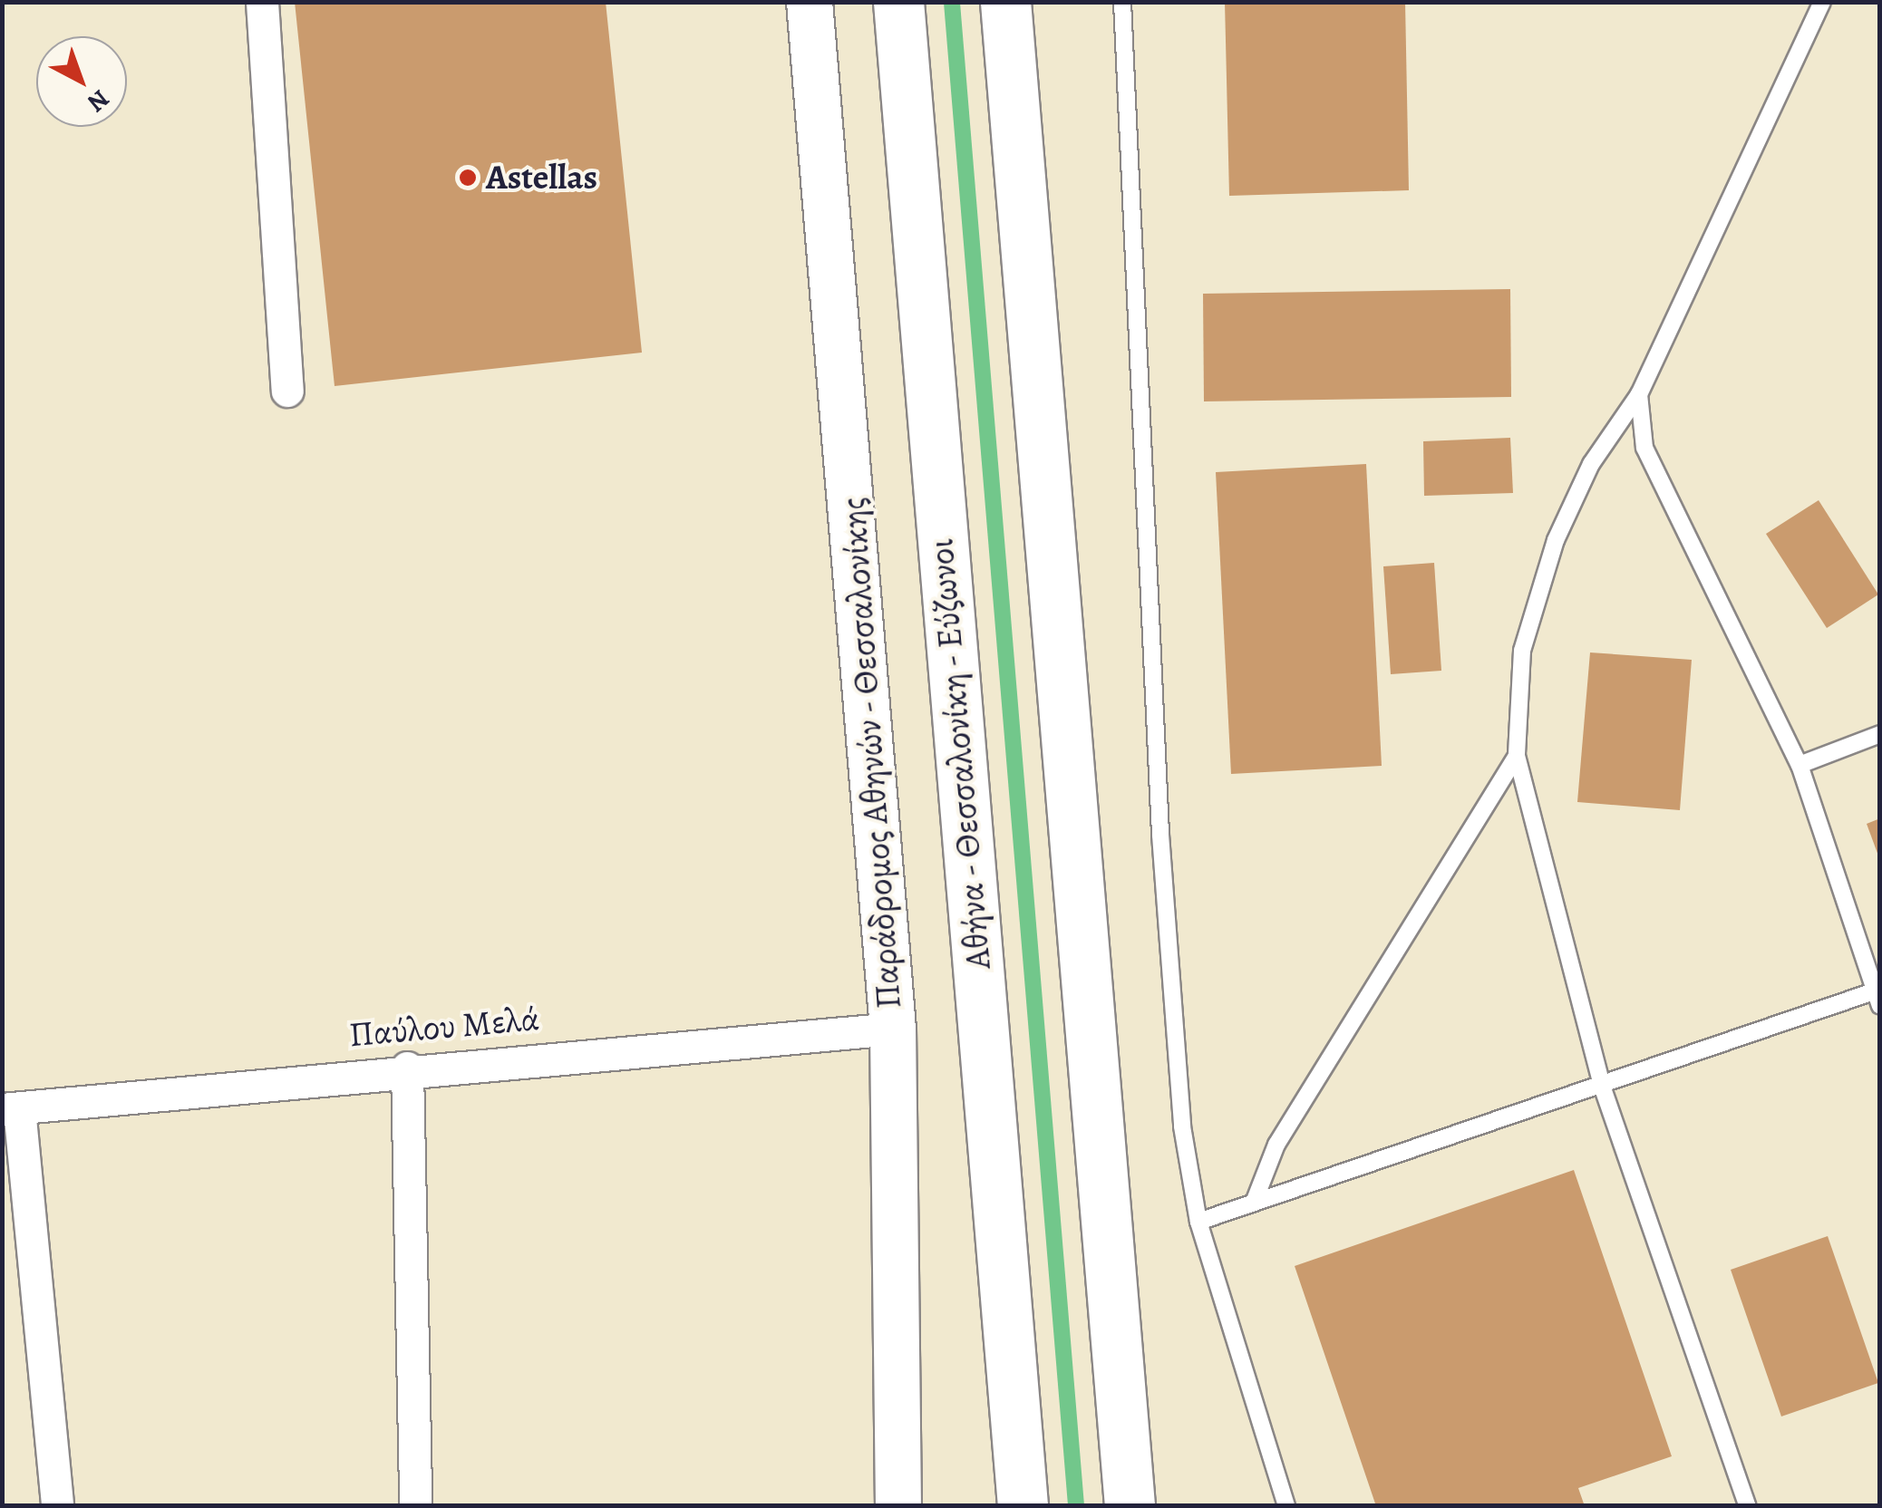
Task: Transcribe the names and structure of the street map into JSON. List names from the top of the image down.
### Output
{
  "streets": {
    "highway": ["Αθήνα - Θεσσαλονίκη - Εύζωνοι"],
    "main road": ["Παράδρομος Αθηνών - Θεσσαλονίκης"],
    "street": ["Παύλου Μελά"]
  },
  "crossings": [
    ["Παράδρομος Αθηνών - Θεσσαλονίκης", "Παύλου Μελά"]
  ],
  "places": ["Astellas"],
  "north": "bottom right"
}
